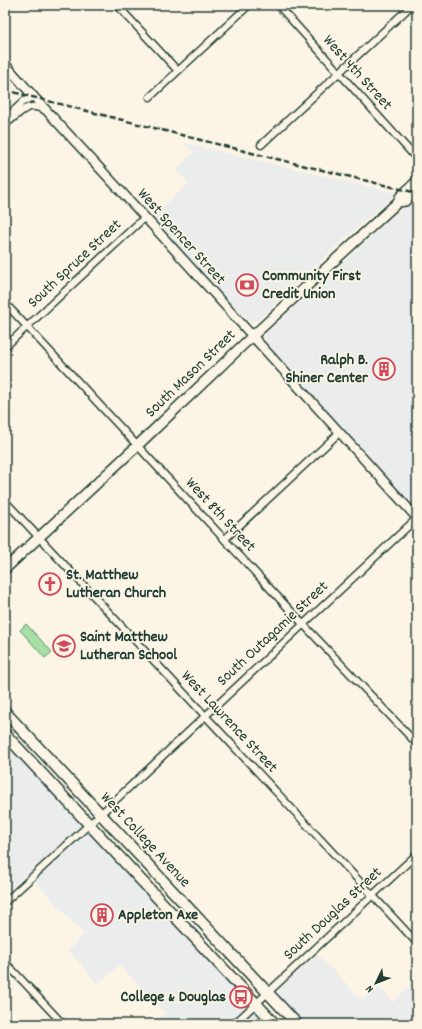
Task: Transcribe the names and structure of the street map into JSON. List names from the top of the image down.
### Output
{
  "streets": {
    "main road": ["South Mason Street", "West College Avenue"],
    "street": [
      "West 4th Street",
      "West Spencer Street",
      "South Spruce Street",
      "West 8th Street",
      "South Outagamie Street",
      "West Lawrence Street",
      "South Douglas Street"
    ]
  },
  "crossings": [
    ["West Spencer Street", "South Spruce Street"],
    ["West Spencer Street", "South Mason Street"],
    ["West Spencer Street", "South Outagamie Street"],
    ["South Spruce Street", "West 8th Street"],
    ["South Mason Street", "West 8th Street"],
    ["South Mason Street", "West Lawrence Street"],
    ["West 8th Street", "South Outagamie Street"],
    ["South Outagamie Street", "West Lawrence Street"],
    ["South Outagamie Street", "West College Avenue"],
    ["West Lawrence Street", "South Douglas Street"],
    ["West College Avenue", "South Douglas Street"]
  ],
  "places": {
    "bank": ["Community First Credit Union"],
    "building": ["Ralph B. Shiner Center", "Appleton Axe"],
    "church": ["St. Matthew Lutheran Church"],
    "school or university": ["Saint Matthew Lutheran School"],
    "bus stop": ["College & Douglas"]
  },
  "north": "bottom left"
}
